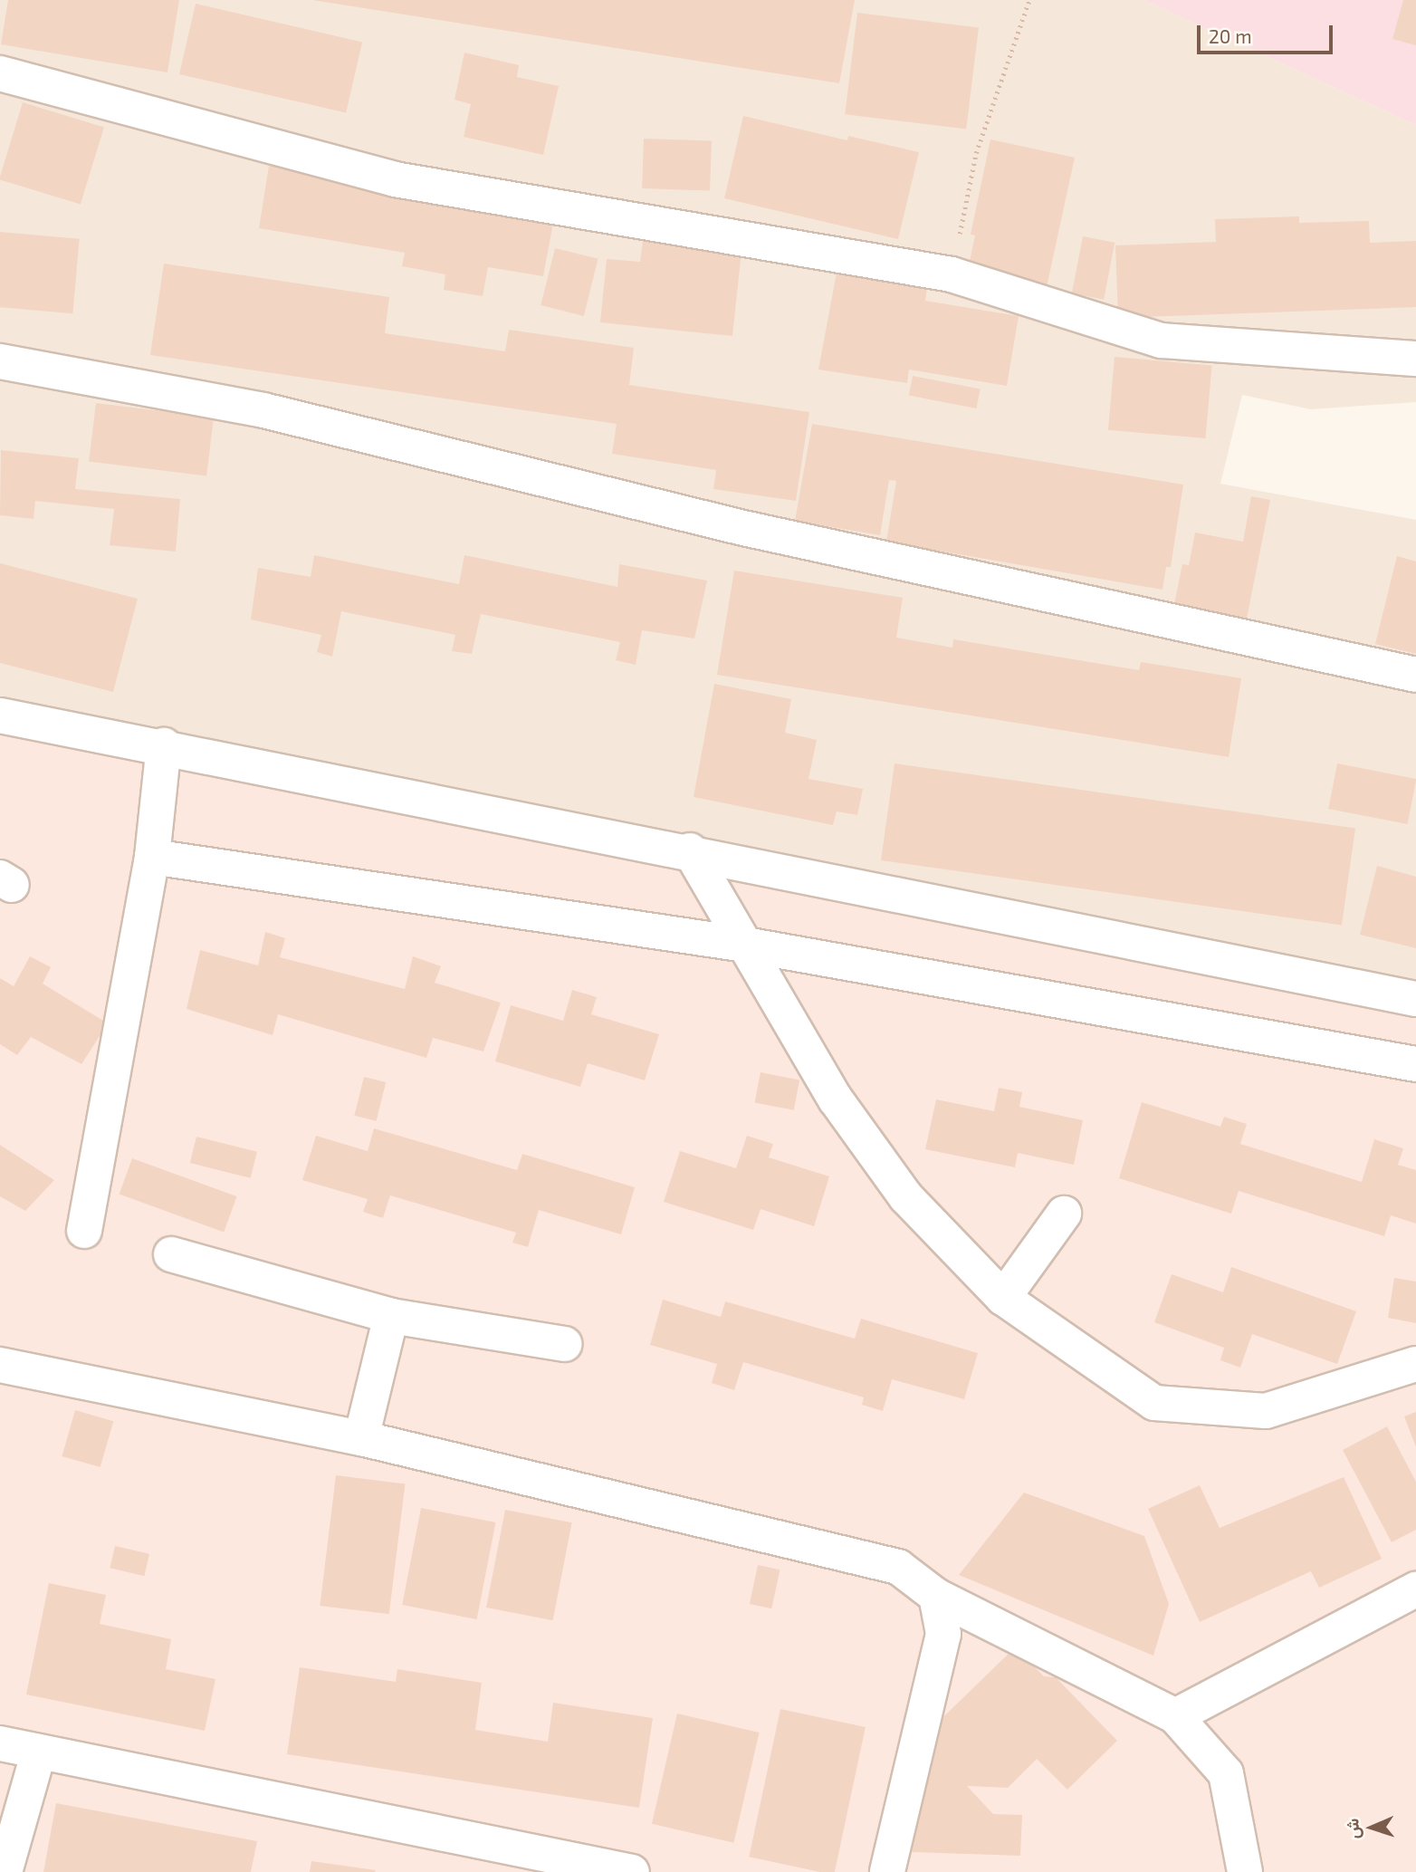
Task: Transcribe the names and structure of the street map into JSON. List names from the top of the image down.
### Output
{
  "scale_bar": "20 m",
  "north": "left"
}
